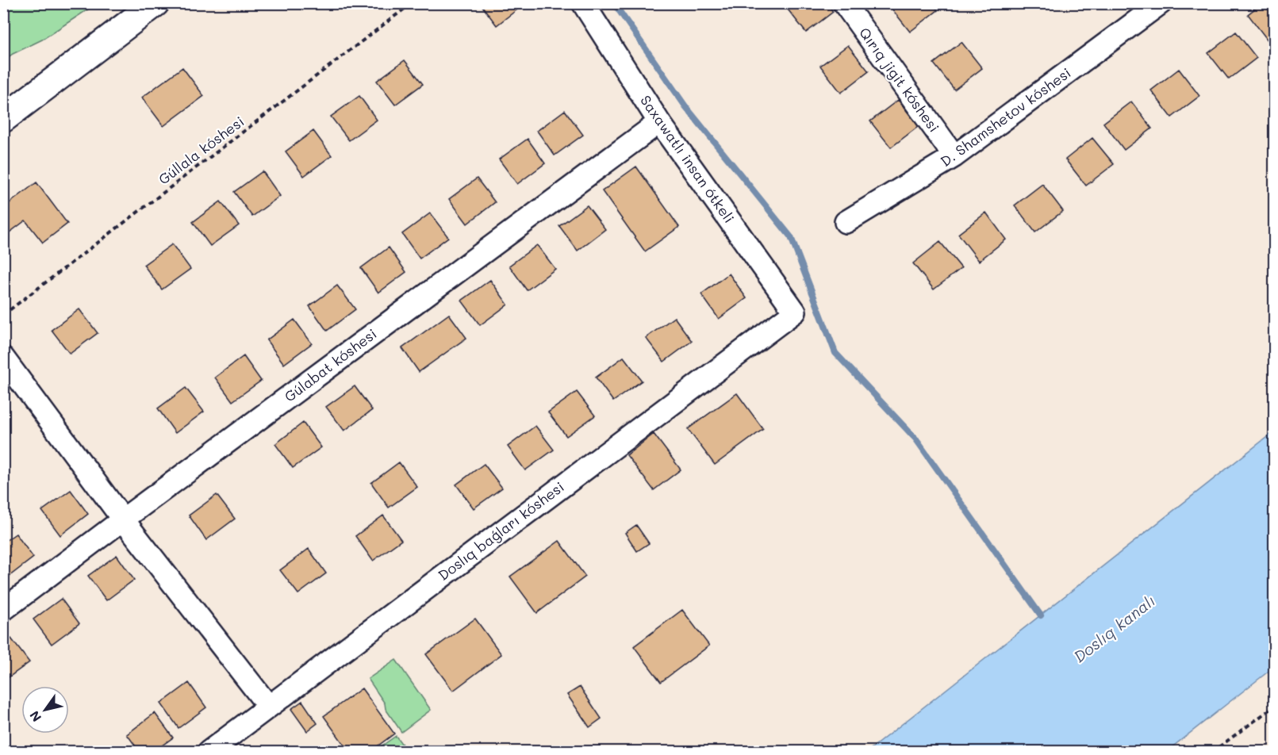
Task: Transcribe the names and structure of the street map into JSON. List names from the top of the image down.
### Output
{
  "streets": {
    "street": [
      "Qırıq jigit kóshesi",
      "D. Shamshetov kóshesi",
      "Saxawatlı insan ótkeli",
      "Gúlabat kóshesi",
      "Doslıq baǵları kóshesi"
    ],
    "path": ["Gúllala kóshesi"]
  },
  "crossings": [
    ["Qırıq jigit kóshesi", "D. Shamshetov kóshesi"],
    ["Saxawatlı insan ótkeli", "Gúlabat kóshesi"],
    ["Saxawatlı insan ótkeli", "Doslıq baǵları kóshesi"]
  ],
  "water": ["Doslıq kanalı"],
  "north": "bottom left"
}
